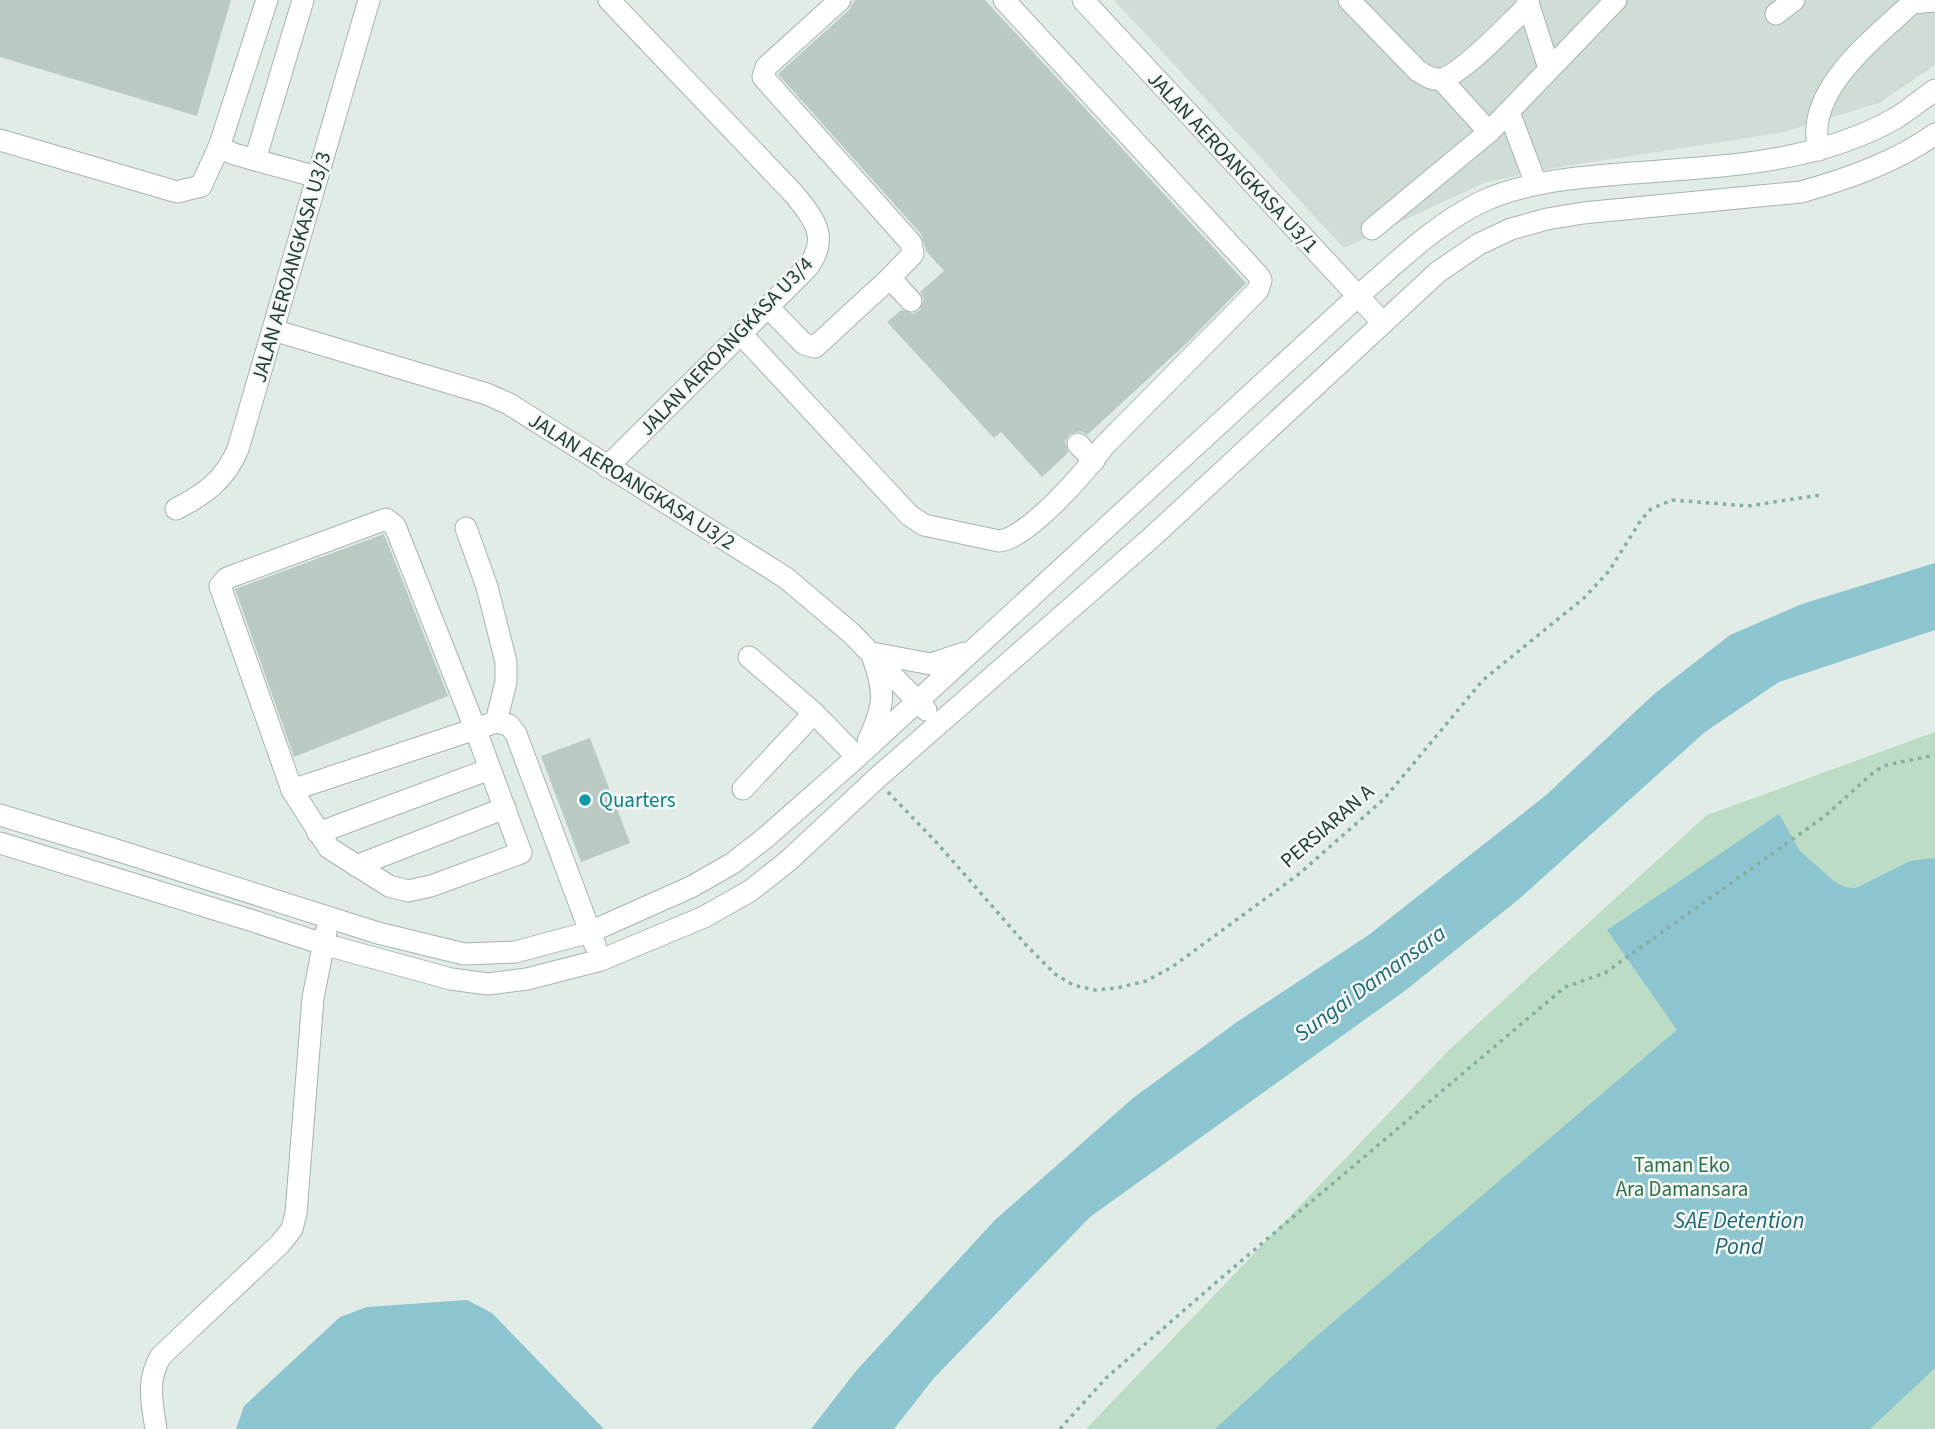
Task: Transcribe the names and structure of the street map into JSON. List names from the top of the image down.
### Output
{
  "streets": {
    "street": [
      "JALAN AEROANGKASA U3/1",
      "JALAN AEROANGKASA U3/3",
      "JALAN AEROANGKASA U3/4",
      "JALAN AEROANGKASA U3/2"
    ],
    "path": ["PERSIARAN A"]
  },
  "crossings": [
    ["JALAN AEROANGKASA U3/3", "JALAN AEROANGKASA U3/2"],
    ["JALAN AEROANGKASA U3/4", "JALAN AEROANGKASA U3/2"]
  ],
  "water": ["Sungai Damansara", "SAE Detention Pond"],
  "parks": ["Taman Eko Ara Damansara"],
  "places": ["Quarters"]
}
